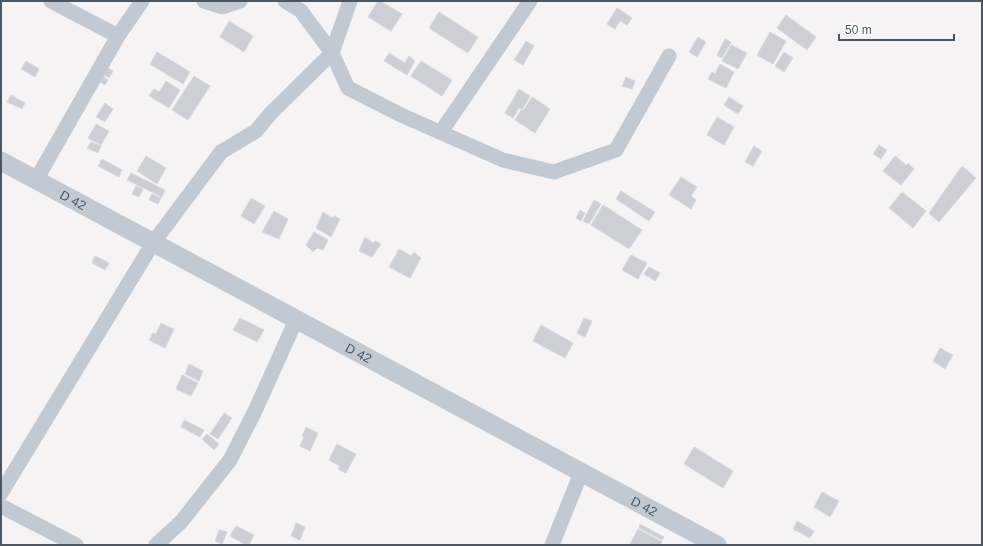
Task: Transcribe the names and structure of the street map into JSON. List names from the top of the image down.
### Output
{
  "streets": {
    "street": ["D 42"]
  },
  "scale_bar": "50 m"
}
